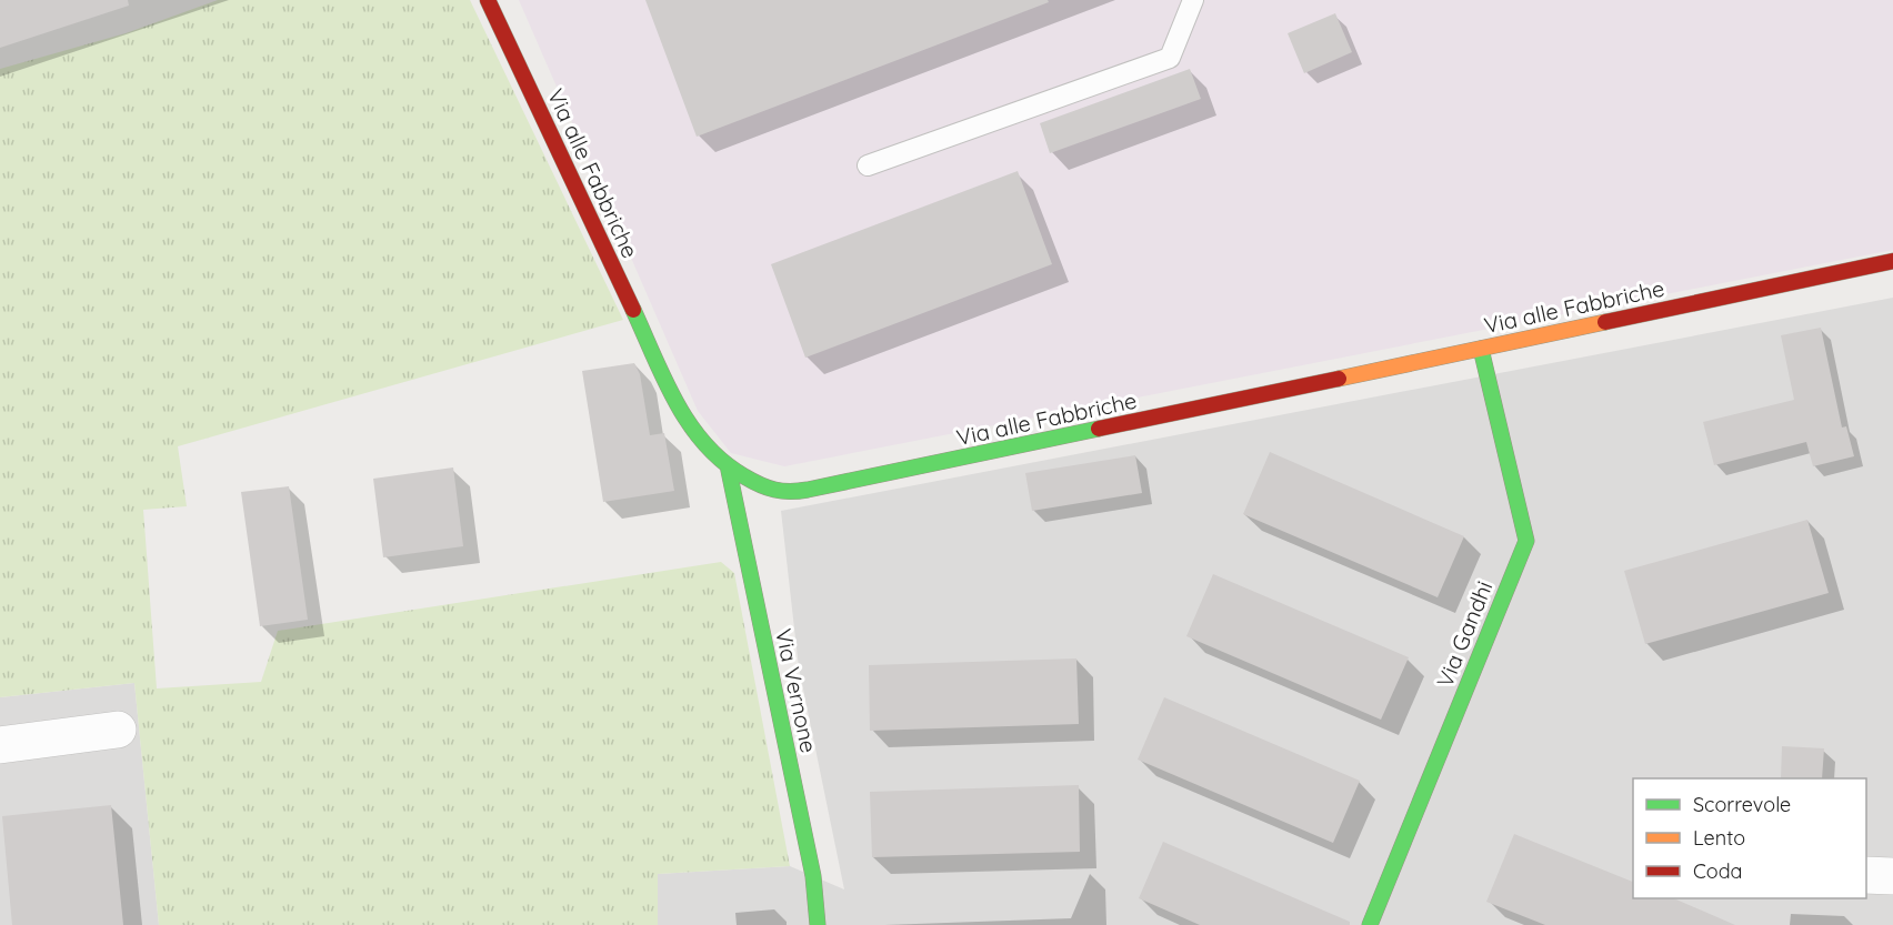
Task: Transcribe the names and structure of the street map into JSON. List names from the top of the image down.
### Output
{
  "streets": {
    "street": ["Via alle Fabbriche", "Via Gandhi", "Via Vernone"]
  },
  "crossings": [
    ["Via alle Fabbriche", "Via Gandhi"],
    ["Via alle Fabbriche", "Via Vernone"]
  ],
  "legend": ["Scorrevole", "Lento", "Coda"]
}
